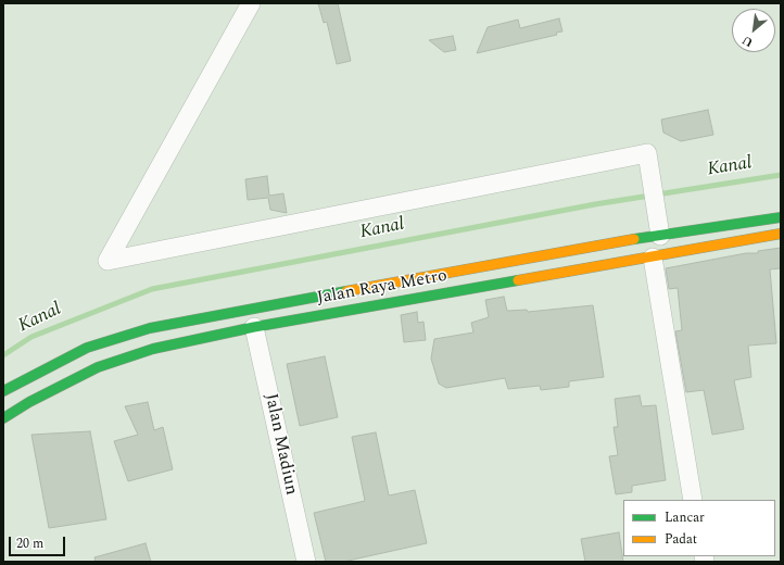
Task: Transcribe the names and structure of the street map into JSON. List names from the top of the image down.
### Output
{
  "streets": {
    "highway": ["Jalan Raya Metro"],
    "street": ["Jalan Madiun"]
  },
  "crossings": [
    ["Jalan Raya Metro", "Jalan Madiun"]
  ],
  "water": ["Kanal"],
  "legend": ["Lancar", "Padat"],
  "scale_bar": "20 m",
  "north": "bottom left"
}
